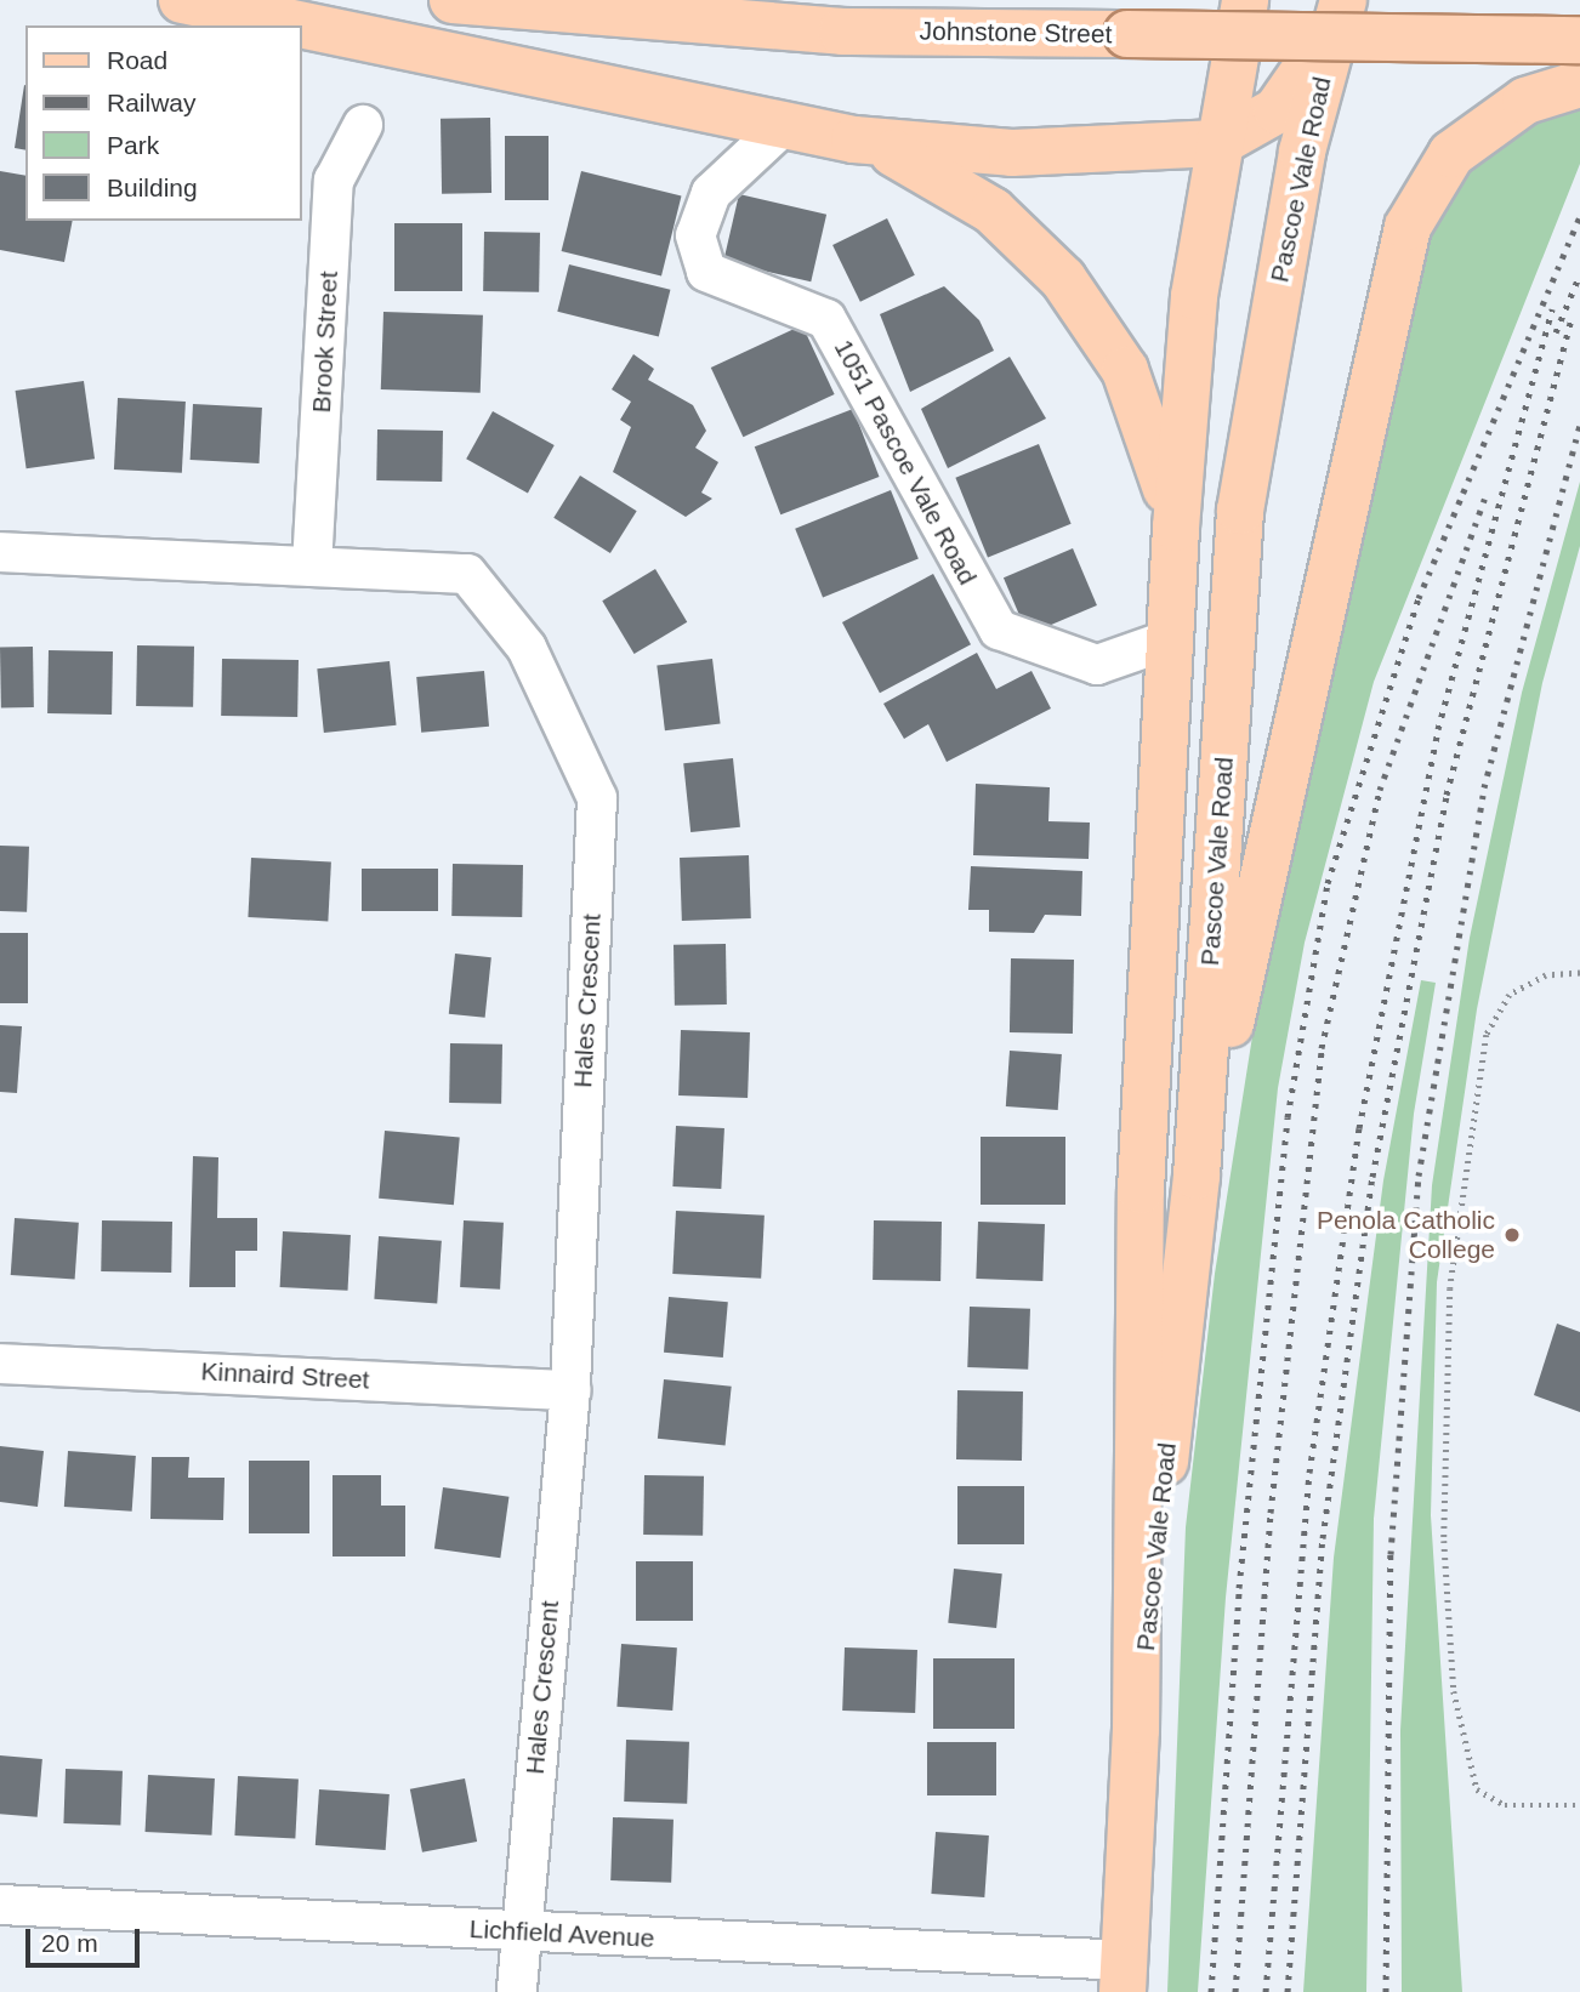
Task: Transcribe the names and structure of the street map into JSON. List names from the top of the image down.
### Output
{
  "streets": {
    "main road": ["Johnstone Street", "Pascoe Vale Road"],
    "street": [
      "Brook Street",
      "1051 Pascoe Vale Road",
      "Hales Crescent",
      "Kinnaird Street",
      "Lichfield Avenue"
    ]
  },
  "crossings": [
    ["Pascoe Vale Road", "1051 Pascoe Vale Road"],
    ["Pascoe Vale Road", "Lichfield Avenue"],
    ["Brook Street", "Hales Crescent"],
    ["Hales Crescent", "Kinnaird Street"],
    ["Hales Crescent", "Lichfield Avenue"]
  ],
  "places": ["Penola Catholic College"],
  "legend": [
    "Road",
    "Railway",
    "Park",
    "Building"
  ],
  "scale_bar": "20 m"
}
